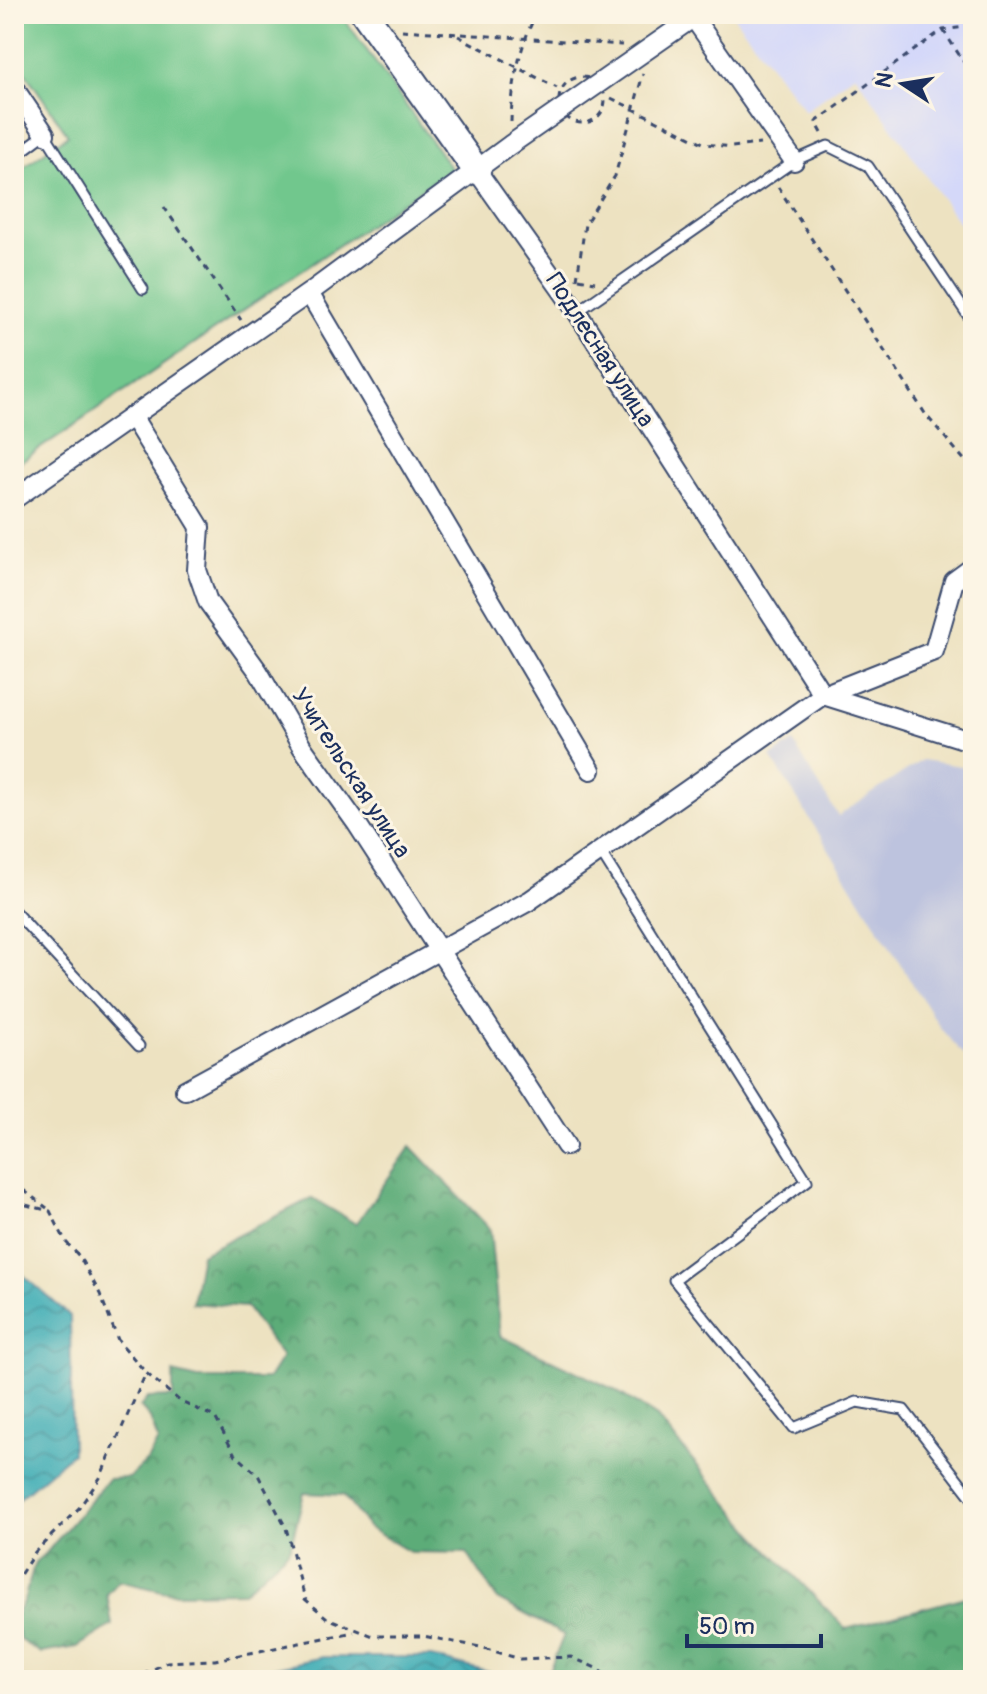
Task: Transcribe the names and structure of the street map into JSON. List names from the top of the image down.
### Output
{
  "streets": {
    "street": ["Подлесная улица", "Учительская улица"]
  },
  "scale_bar": "50 m",
  "north": "left"
}
